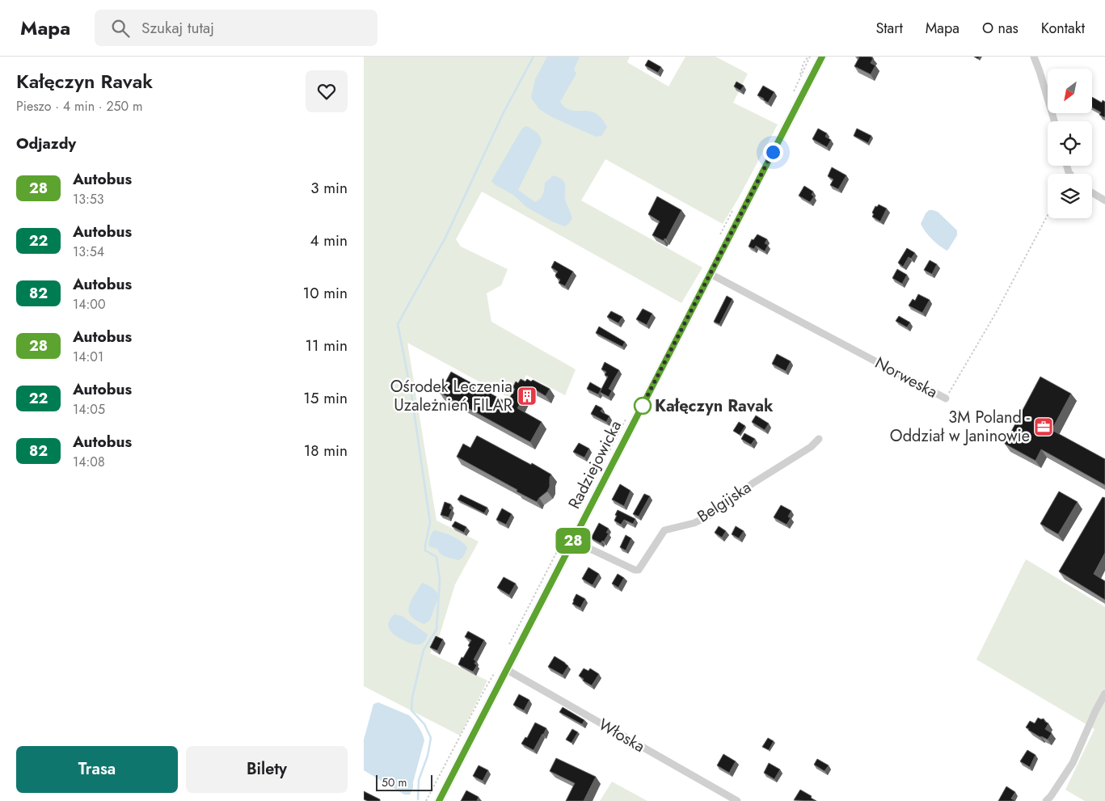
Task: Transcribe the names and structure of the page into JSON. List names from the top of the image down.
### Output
{
  "streets": {
    "main road": ["Radziejowicka"],
    "street": ["Norweska", "Belgijska", "Włoska"]
  },
  "crossings": [
    ["Norweska", "Radziejowicka"],
    ["Radziejowicka", "Belgijska"],
    ["Radziejowicka", "Włoska"]
  ],
  "places": {
    "building": ["Ośrodek Leczenia Uzależnień FILAR"],
    "other": ["Kałęczyn Ravak"],
    "office": ["3M Poland - Oddział w Janinowie"]
  },
  "lines": ["bus line 28"],
  "scale_bar": "50 m",
  "north": "bottom left",
  "page": {
    "header": "Mapa",
    "search": "Szukaj tutaj",
    "nav": [
      "Start",
      "Mapa",
      "O nas",
      "Kontakt"
    ],
    "heading": [
      ["Kałęczyn Ravak", "Pieszo · 4 min · 250 m"],
      "Odjazdy"
    ],
    "on_map": "28",
    "list": [
      {
        "mark": "28",
        "name": "Autobus",
        "note": "13:53",
        "value": "3 min"
      },
      {
        "mark": "22",
        "name": "Autobus",
        "note": "13:54",
        "value": "4 min"
      },
      {
        "mark": "82",
        "name": "Autobus",
        "note": "14:00",
        "value": "10 min"
      },
      {
        "mark": "28",
        "name": "Autobus",
        "note": "14:01",
        "value": "11 min"
      },
      {
        "mark": "22",
        "name": "Autobus",
        "note": "14:05",
        "value": "15 min"
      },
      {
        "mark": "82",
        "name": "Autobus",
        "note": "14:08",
        "value": "18 min"
      }
    ],
    "buttons": ["Trasa", "Bilety"],
    "scale": "50 m"
  }
}
